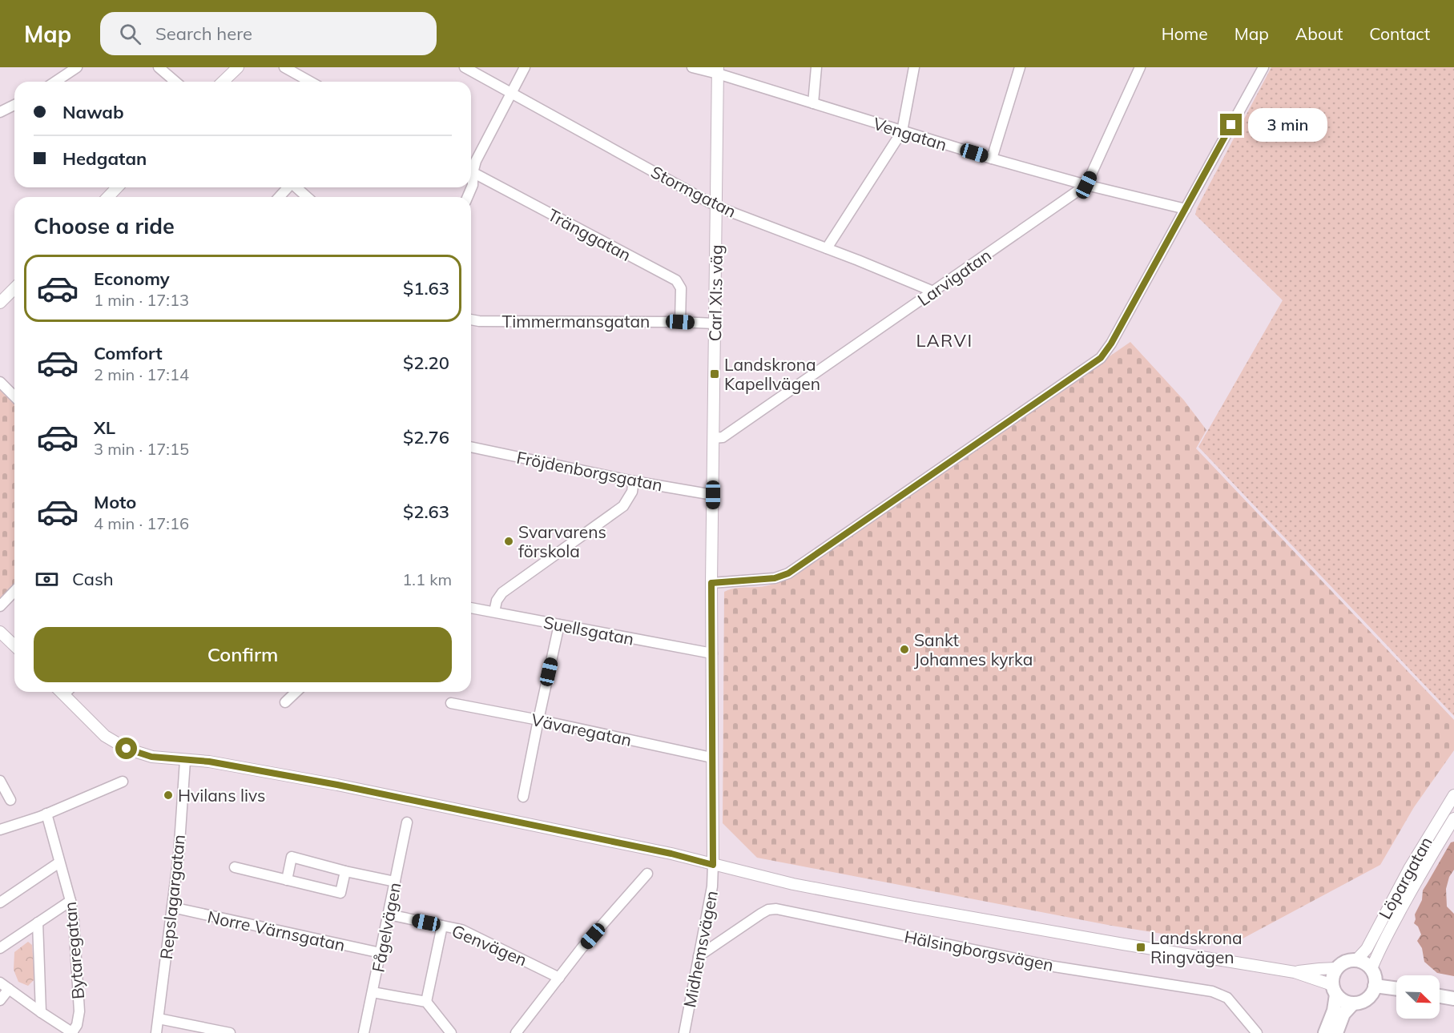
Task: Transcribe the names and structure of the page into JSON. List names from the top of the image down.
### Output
{
  "streets": {
    "street": [
      "Vengatan",
      "Stormgatan",
      "Tränggatan",
      "Larvigatan",
      "Carl XI:s väg",
      "Timmermansgatan",
      "Fröjdenborgsgatan",
      "Suellsgatan",
      "Vävaregatan",
      "Löpargatan",
      "Repslagargatan",
      "Fågelvägen",
      "Norre Värnsgatan",
      "Genvägen",
      "Midhemsvägen",
      "Bytaregatan",
      "Hälsingborgsvägen"
    ]
  },
  "crossings": [
    ["Vengatan", "Larvigatan"],
    ["Vengatan", "Carl XI:s väg"],
    ["Stormgatan", "Larvigatan"],
    ["Stormgatan", "Carl XI:s väg"],
    ["Tränggatan", "Timmermansgatan"],
    ["Larvigatan", "Carl XI:s väg"],
    ["Carl XI:s väg", "Timmermansgatan"],
    ["Carl XI:s väg", "Fröjdenborgsgatan"],
    ["Carl XI:s väg", "Suellsgatan"],
    ["Carl XI:s väg", "Vävaregatan"],
    ["Carl XI:s väg", "Midhemsvägen"],
    ["Carl XI:s väg", "Hälsingborgsvägen"],
    ["Löpargatan", "Hälsingborgsvägen"],
    ["Repslagargatan", "Norre Värnsgatan"],
    ["Repslagargatan", "Hälsingborgsvägen"],
    ["Fågelvägen", "Norre Värnsgatan"],
    ["Fågelvägen", "Genvägen"],
    ["Midhemsvägen", "Hälsingborgsvägen"]
  ],
  "districts": ["LARVI"],
  "places": {
    "transit": ["Landskrona Kapellvägen", "Landskrona Ringvägen"],
    "other": ["Svarvarens förskola", "Sankt Johannes kyrka", "Hvilans livs"]
  },
  "north": "bottom right",
  "page": {
    "header": "Map",
    "search": "Search here",
    "nav": [
      "Home",
      "Map",
      "About",
      "Contact"
    ],
    "banner": ["Nawab", "Hedgatan"],
    "bubble": "3 min",
    "heading": "Choose a ride",
    "list": [
      {
        "name": "Economy",
        "note": "1 min · 17:13",
        "value": "$1.63"
      },
      {
        "name": "Comfort",
        "note": "2 min · 17:14",
        "value": "$2.20"
      },
      {
        "name": "XL",
        "note": "3 min · 17:15",
        "value": "$2.76"
      },
      {
        "name": "Moto",
        "note": "4 min · 17:16",
        "value": "$2.63"
      }
    ],
    "pay": ["Cash", "1.1 km"],
    "buttons": "Confirm"
  }
}
